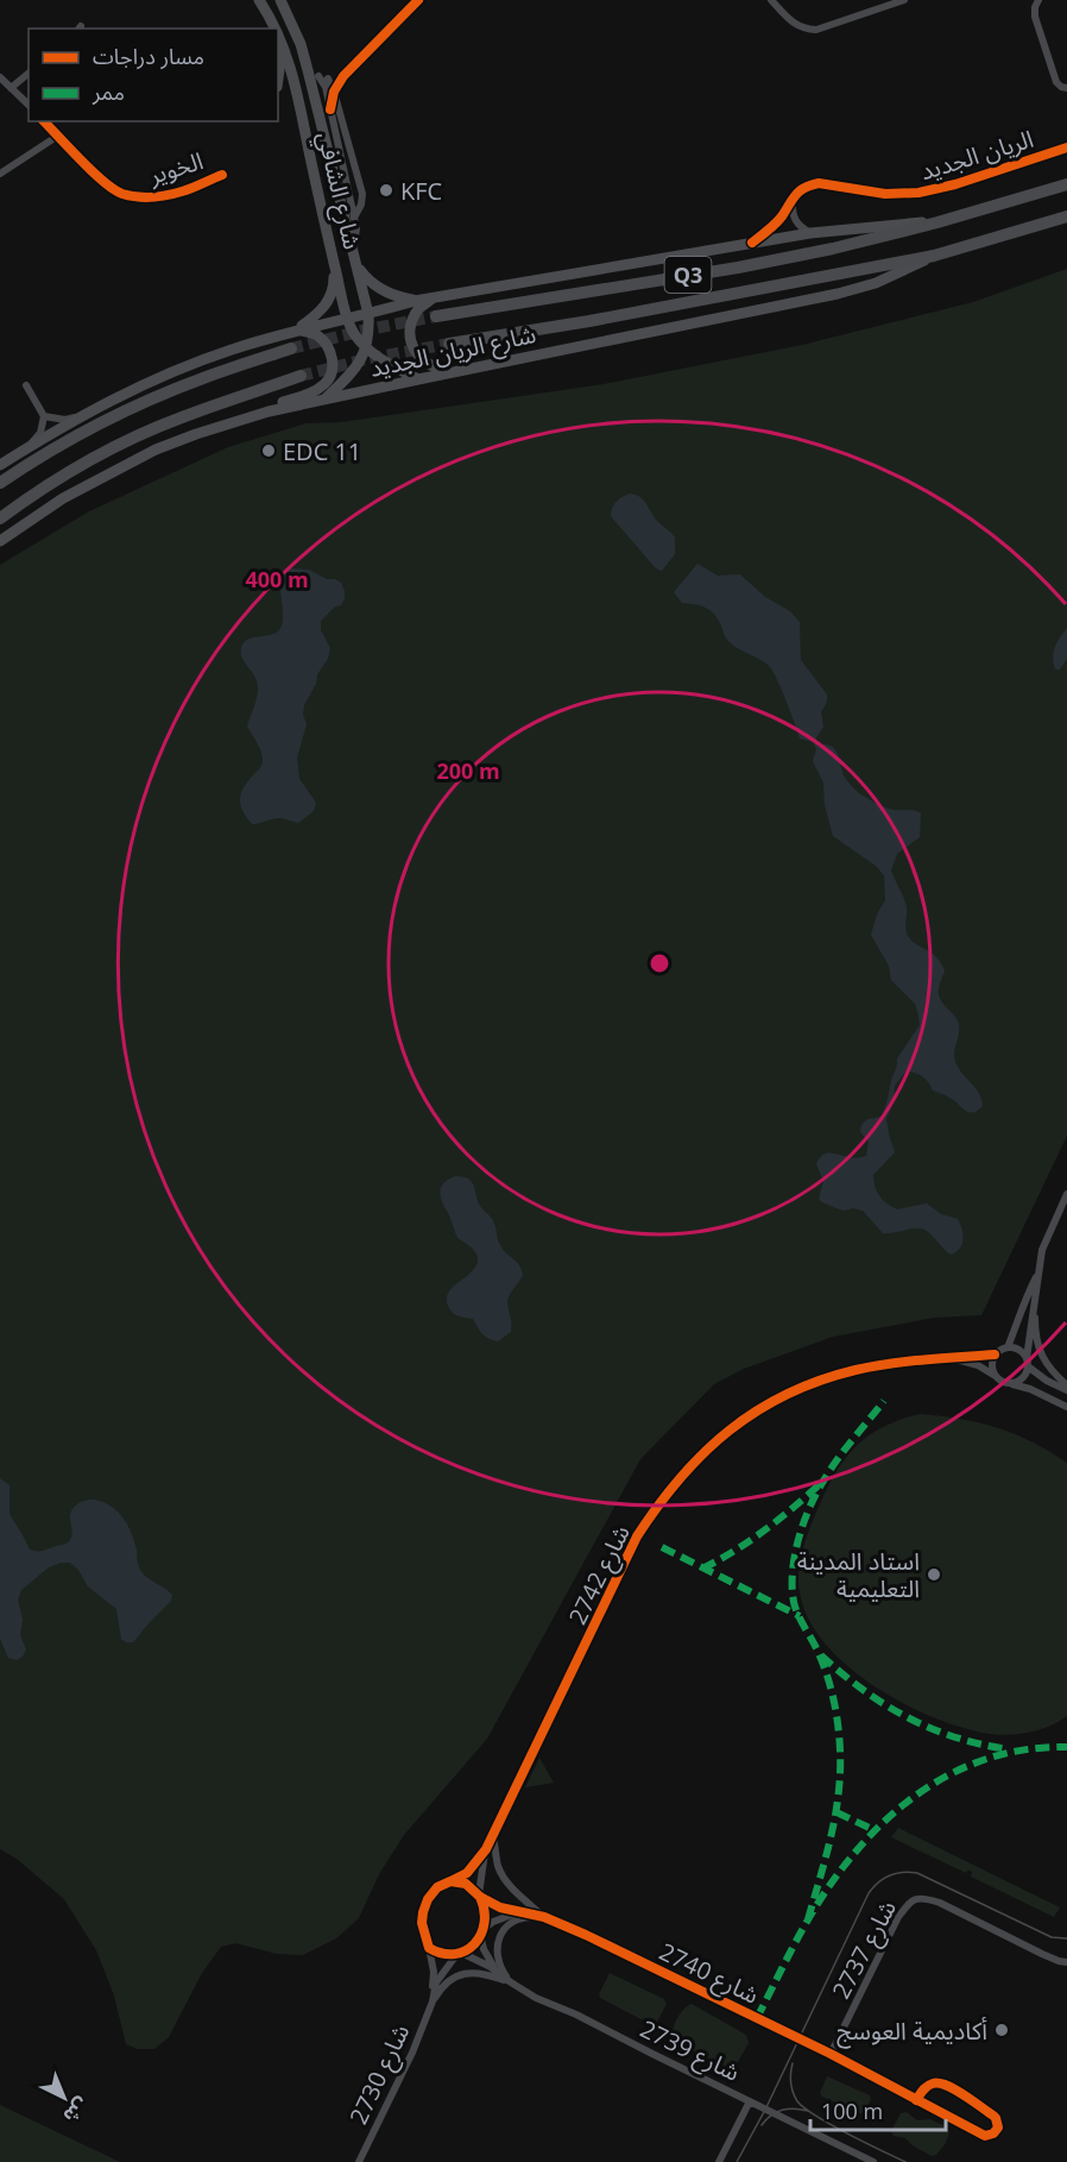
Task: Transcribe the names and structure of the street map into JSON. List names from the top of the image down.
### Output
{
  "streets": {
    "highway": ["Q3", "شارع الريان الجديد"],
    "main road": ["شارع الشافي"],
    "street": [
      "الريان الجديد",
      "الخوير",
      "شارع 2742",
      "شارع 2737",
      "شارع 2740",
      "شارع 2739",
      "شارع 2730"
    ]
  },
  "crossings": [
    ["شارع الشافي", "شارع الريان الجديد"],
    ["شارع 2742", "شارع 2740"],
    ["شارع 2742", "شارع 2739"],
    ["شارع 2742", "شارع 2730"],
    ["شارع 2737", "شارع 2740"],
    ["شارع 2740", "شارع 2739"],
    ["شارع 2740", "شارع 2730"],
    ["شارع 2739", "شارع 2730"]
  ],
  "places": [
    "KFC",
    "EDC 11",
    "استاد المدينة التعليمية",
    "أكاديمية العوسج"
  ],
  "legend": ["مسار دراجات", "ممر"],
  "scale_bar": "100 m",
  "north": "bottom right",
  "rings": ["400 m", "200 m"]
}
